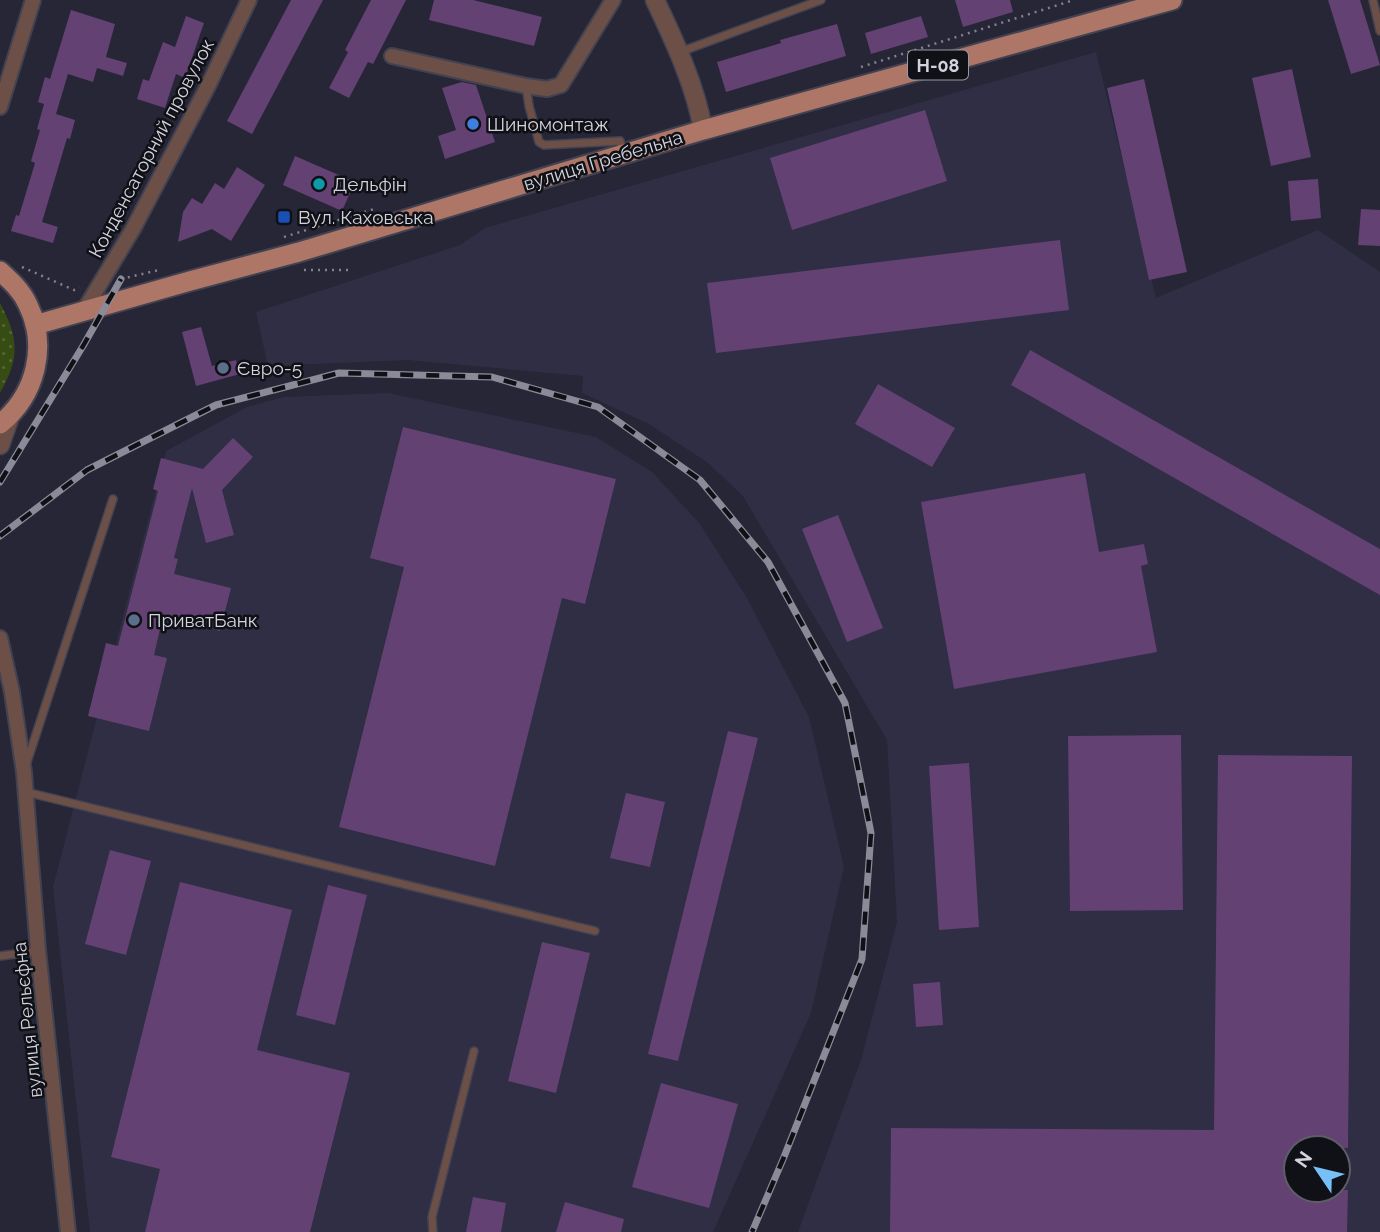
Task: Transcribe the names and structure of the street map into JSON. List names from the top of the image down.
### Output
{
  "streets": {
    "main road": ["Н-08", "вулиця Гребельна"],
    "street": ["Конденсаторний провулок", "вулиця Рельєфна"]
  },
  "crossings": [
    ["Конденсаторний провулок", "вулиця Гребельна"]
  ],
  "places": {
    "other": [
      "Шиномонтаж",
      "Дельфін",
      "Євро-5",
      "ПриватБанк"
    ],
    "transit": ["Вул. Каховська"]
  },
  "north": "top left"
}
